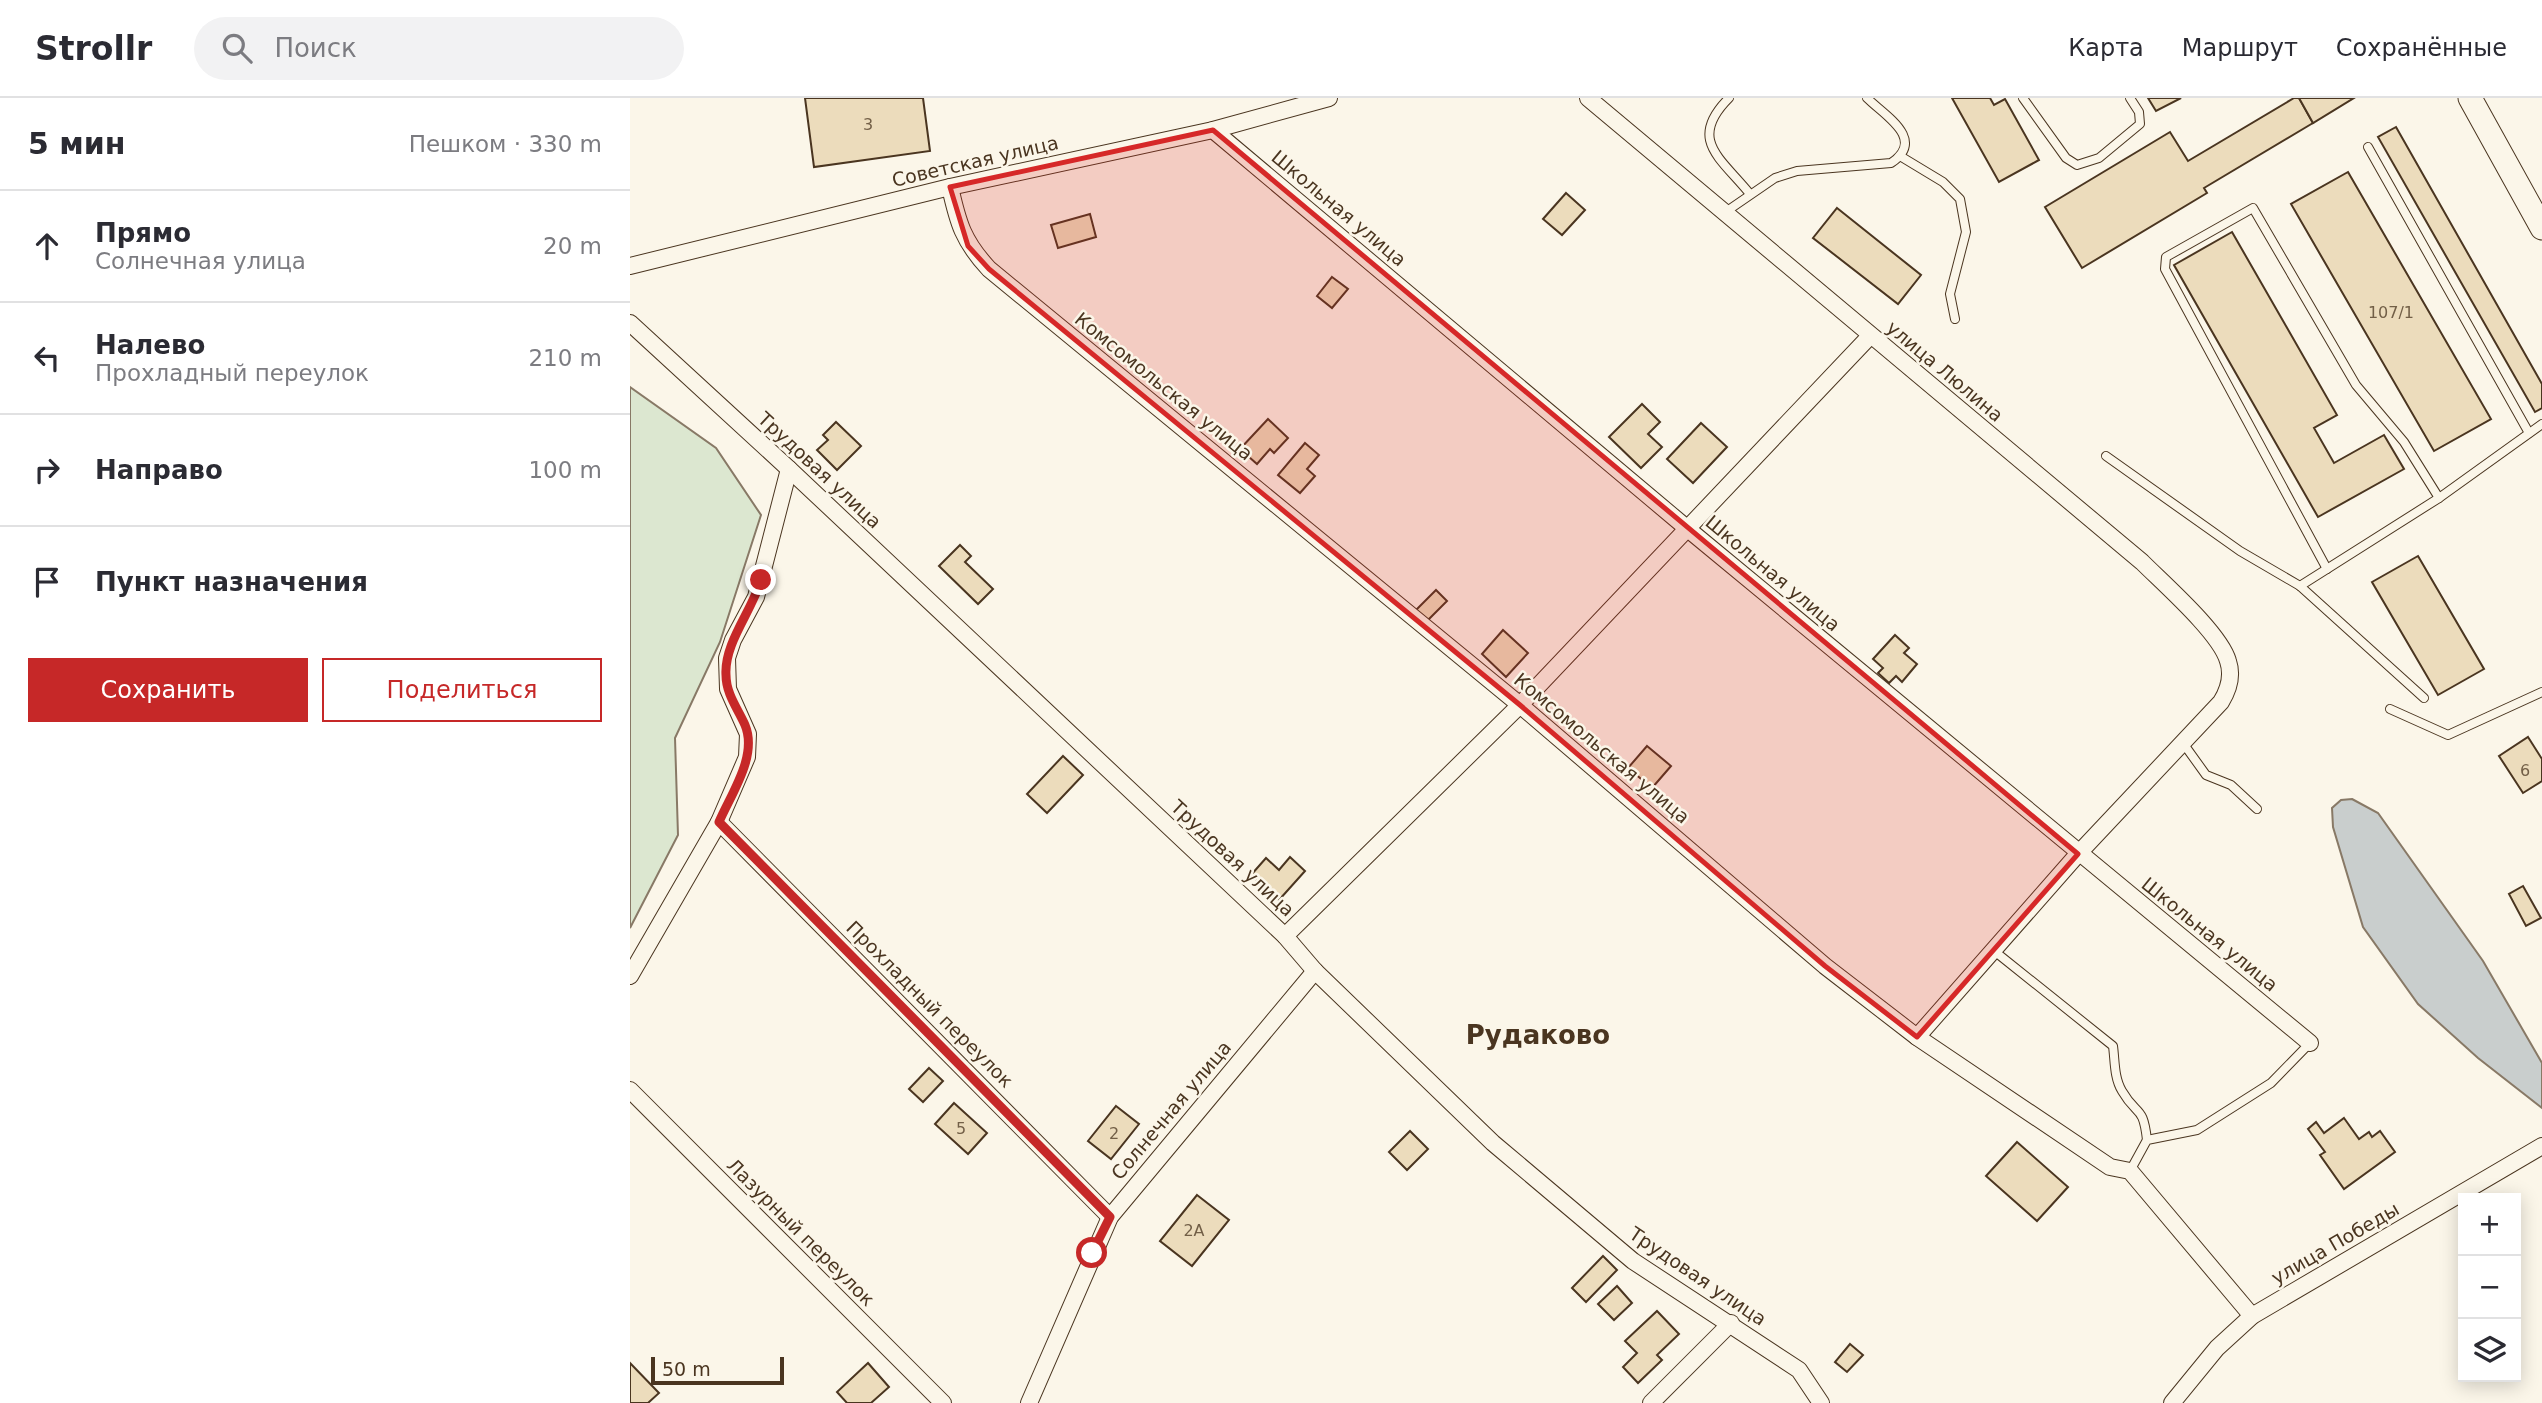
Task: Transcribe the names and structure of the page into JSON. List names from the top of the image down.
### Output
{
  "streets": {
    "street": [
      "Советская улица",
      "Школьная улица",
      "улица Люлина",
      "Комсомольская улица",
      "Трудовая улица",
      "Прохладный переулок",
      "Солнечная улица",
      "Лазурный переулок",
      "улица Победы"
    ]
  },
  "crossings": [
    ["Советская улица", "Школьная улица"],
    ["Советская улица", "Комсомольская улица"],
    ["Комсомольская улица", "улица Победы"],
    ["Трудовая улица", "Солнечная улица"],
    ["Прохладный переулок", "Солнечная улица"]
  ],
  "districts": ["Рудаково"],
  "house_numbers": [
    "3",
    "107/1",
    "6",
    "5",
    "2",
    "2А"
  ],
  "scale_bar": "50 m",
  "page": {
    "header": "Strollr",
    "search": "Поиск",
    "nav": ["Карта", "Маршрут", "Сохранённые"],
    "heading": ["5 мин", "Пешком · 330 m"],
    "list": [
      ["Прямо", "Солнечная улица", "20 m"],
      ["Налево", "Прохладный переулок", "210 m"],
      ["Направо", "100 m"],
      "Пункт назначения"
    ],
    "buttons": ["Сохранить", "Поделиться"],
    "map_buttons": ["+", "−"],
    "scale": "50 m"
  }
}
